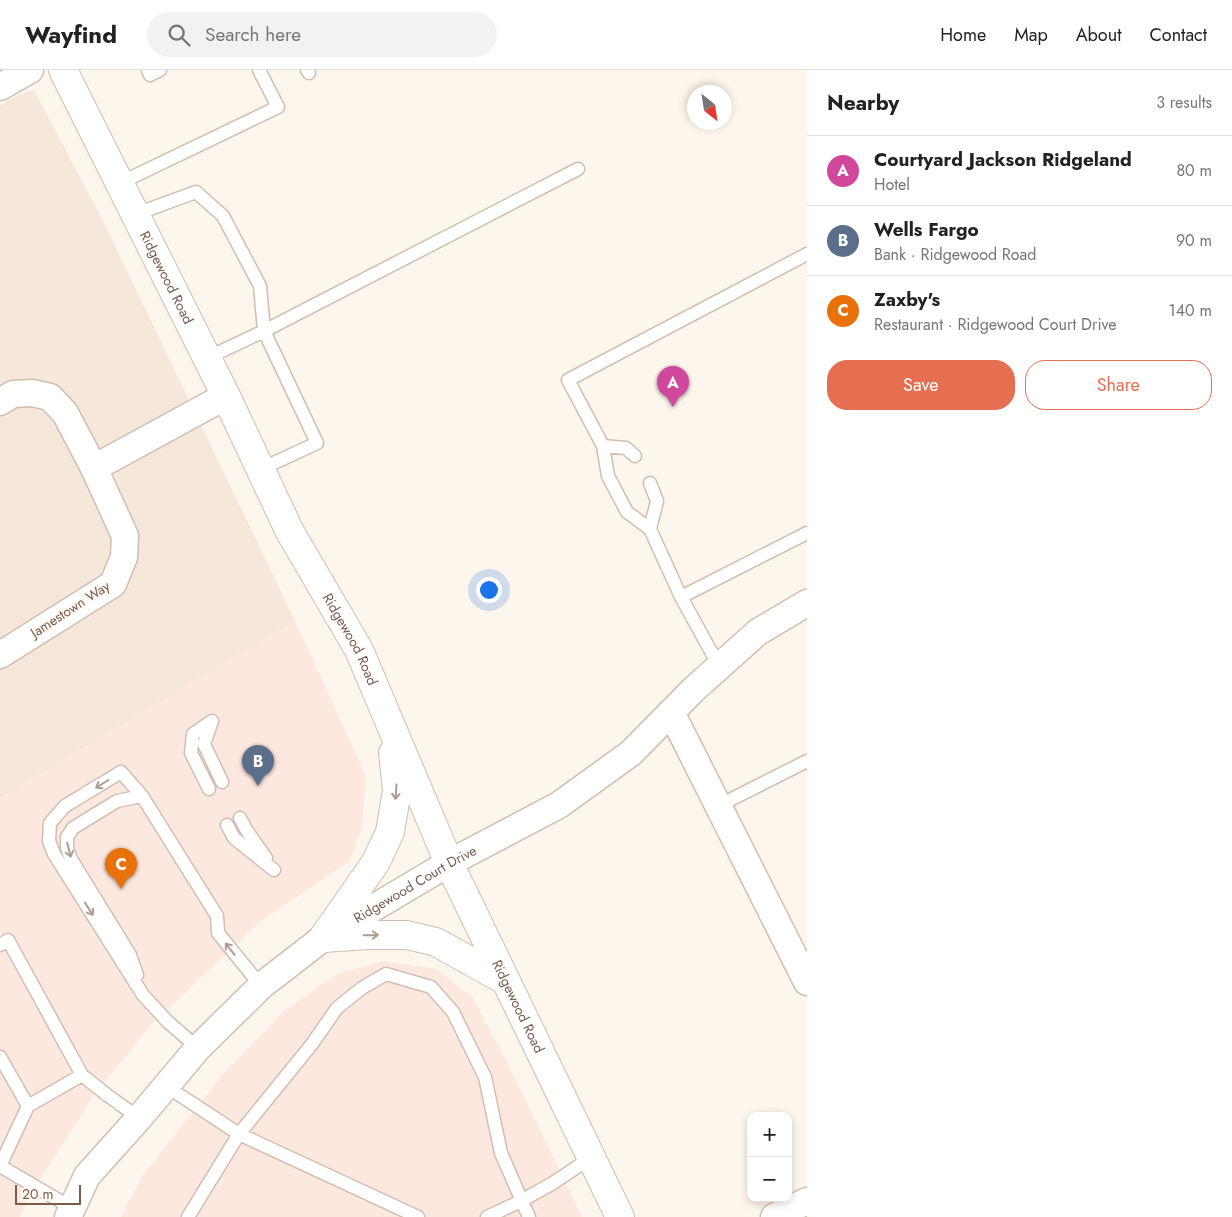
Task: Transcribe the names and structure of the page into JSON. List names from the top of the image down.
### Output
{
  "streets": {
    "street": ["Ridgewood Road", "Jamestown Way", "Ridgewood Court Drive"]
  },
  "crossings": [
    ["Ridgewood Road", "Ridgewood Court Drive"]
  ],
  "scale_bar": "20 m",
  "north": "bottom right",
  "page": {
    "header": "Wayfind",
    "search": "Search here",
    "nav": [
      "Home",
      "Map",
      "About",
      "Contact"
    ],
    "heading": ["Nearby", "3 results"],
    "list": [
      {
        "mark": "A",
        "name": "Courtyard Jackson Ridgeland",
        "note": "Hotel",
        "value": "80 m"
      },
      {
        "mark": "B",
        "name": "Wells Fargo",
        "note": "Bank · Ridgewood Road",
        "value": "90 m"
      },
      {
        "mark": "C",
        "name": "Zaxby's",
        "note": "Restaurant · Ridgewood Court Drive",
        "value": "140 m"
      }
    ],
    "buttons": ["Save", "Share"],
    "pins": ["A", "B", "C"],
    "map_buttons": ["+", "−"],
    "scale": "20 m"
  }
}
